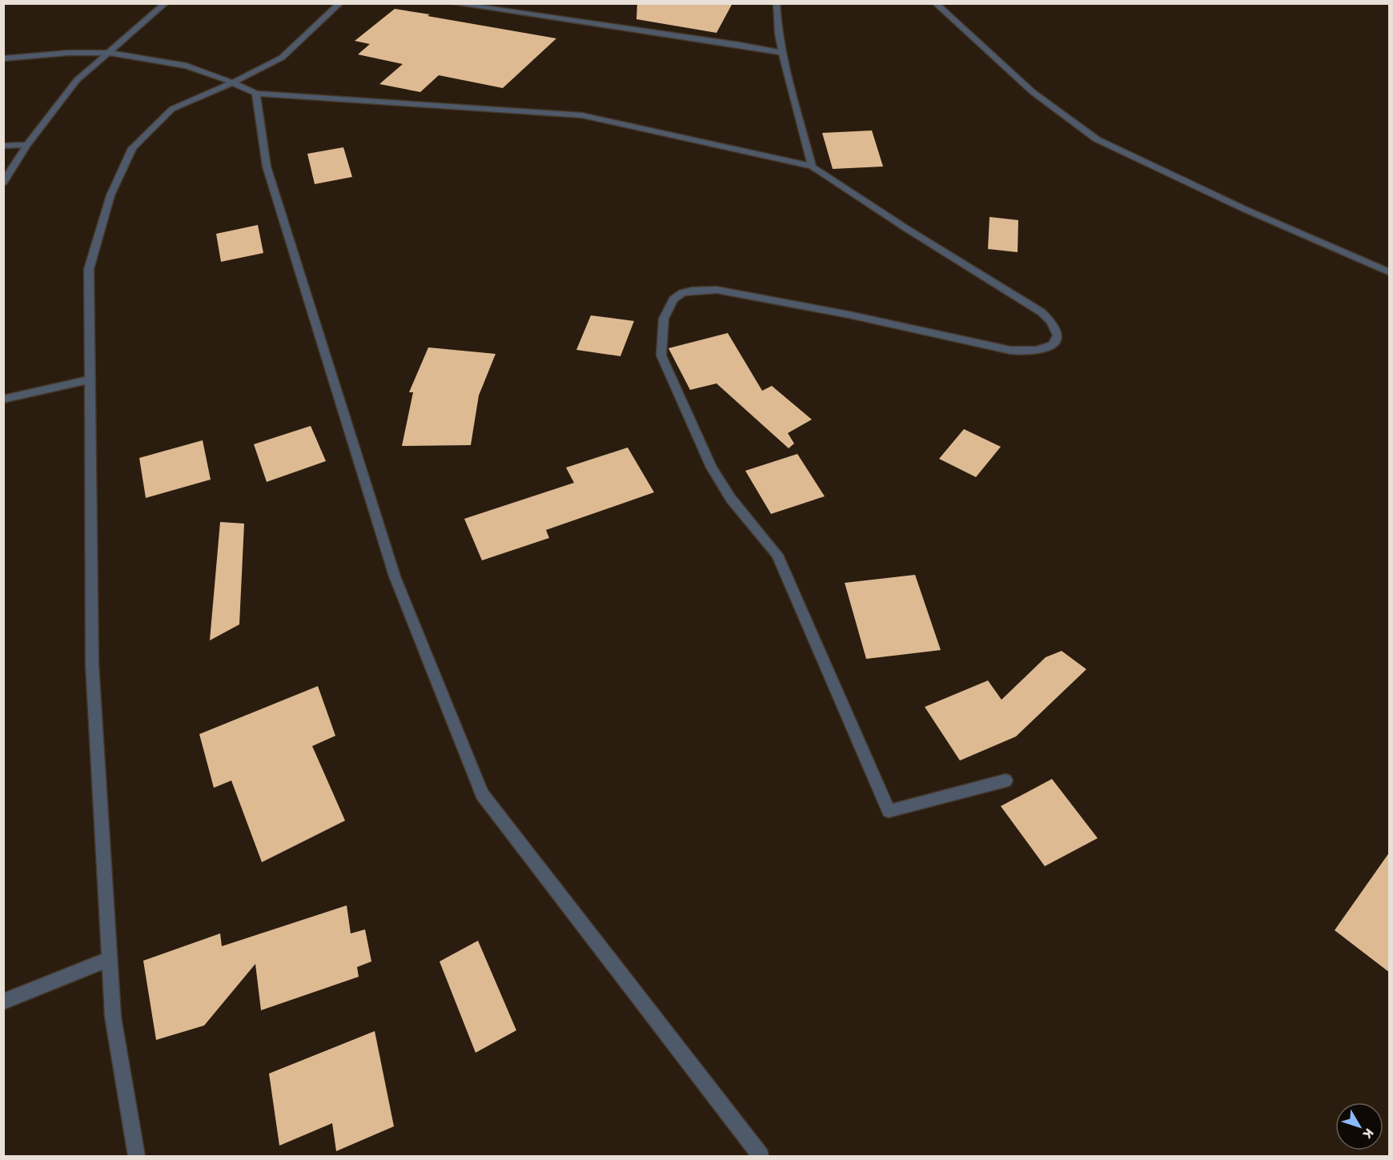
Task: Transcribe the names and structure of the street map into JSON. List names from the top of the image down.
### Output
{
  "north": "bottom right"
}
